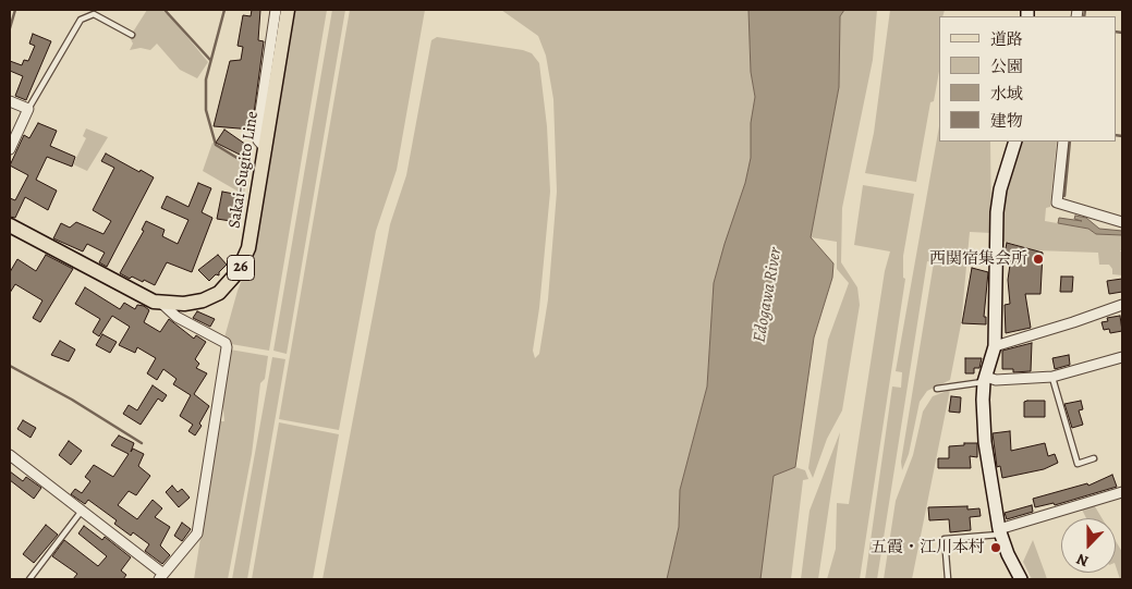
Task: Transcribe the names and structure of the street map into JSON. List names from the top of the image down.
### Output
{
  "streets": {
    "main road": ["Sakai-Sugito Line", "26"]
  },
  "water": ["Edogawa River"],
  "places": ["西関宿集会所", "五霞・江川本村"],
  "legend": [
    "道路",
    "公園",
    "水域",
    "建物"
  ],
  "north": "bottom"
}
